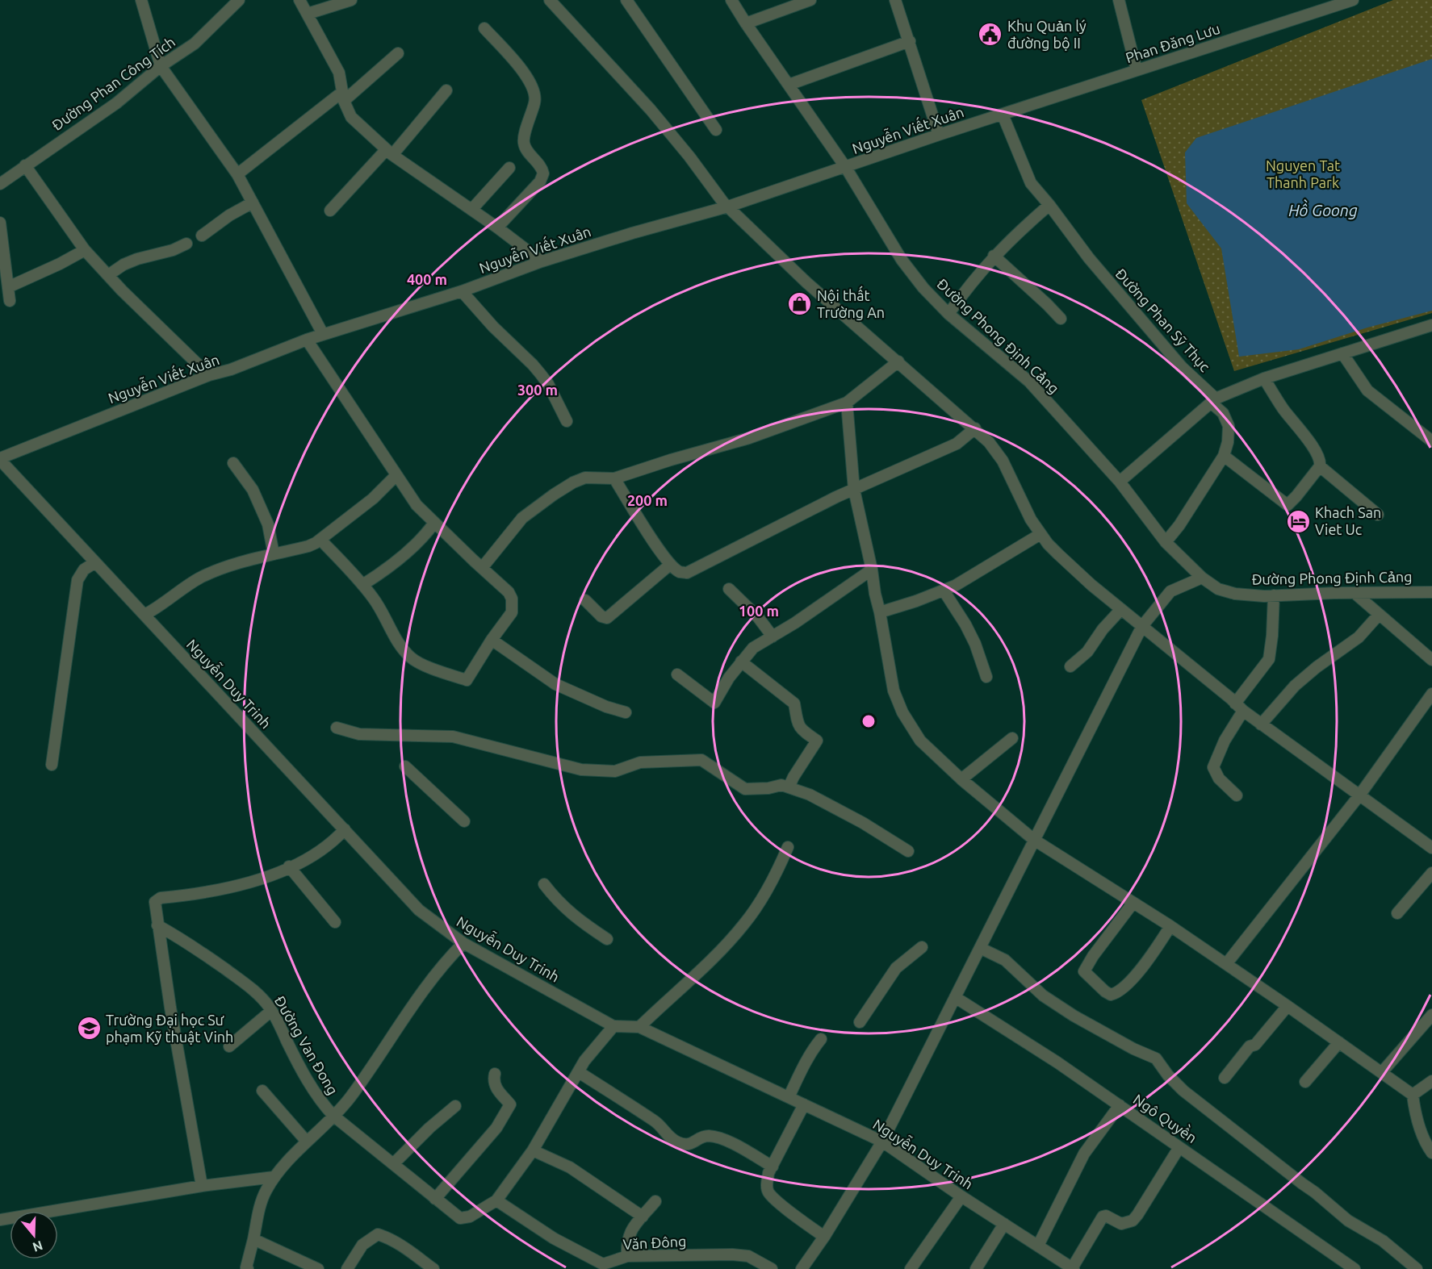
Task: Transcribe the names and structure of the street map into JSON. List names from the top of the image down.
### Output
{
  "streets": {
    "street": [
      "Phan Đăng Lưu",
      "Đường Phan Công Tích",
      "Nguyễn Viết Xuân",
      "Đường Phan Sỹ Thục",
      "Đường Phong Định Cảng",
      "Nguyễn Duy Trinh",
      "Đường Van Đong",
      "Ngô Quyền",
      "Văn Đông"
    ]
  },
  "crossings": [
    ["Phan Đăng Lưu", "Nguyễn Viết Xuân"],
    ["Phan Đăng Lưu", "Đường Phan Sỹ Thục"],
    ["Nguyễn Viết Xuân", "Đường Phan Sỹ Thục"],
    ["Nguyễn Viết Xuân", "Đường Phong Định Cảng"],
    ["Nguyễn Viết Xuân", "Nguyễn Duy Trinh"],
    ["Đường Van Đong", "Văn Đông"]
  ],
  "water": ["Hồ Goong"],
  "parks": ["Nguyen Tat Thanh Park"],
  "places": {
    "public building": ["Khu Quản lý đường bộ II"],
    "shop": ["Nội thất Trường An"],
    "hotel": ["Khach San Viet Uc"],
    "school or university": ["Trường Đại học Sư phạm Kỹ thuật Vinh"]
  },
  "north": "bottom",
  "rings": [
    "400 m",
    "300 m",
    "200 m",
    "100 m"
  ]
}
